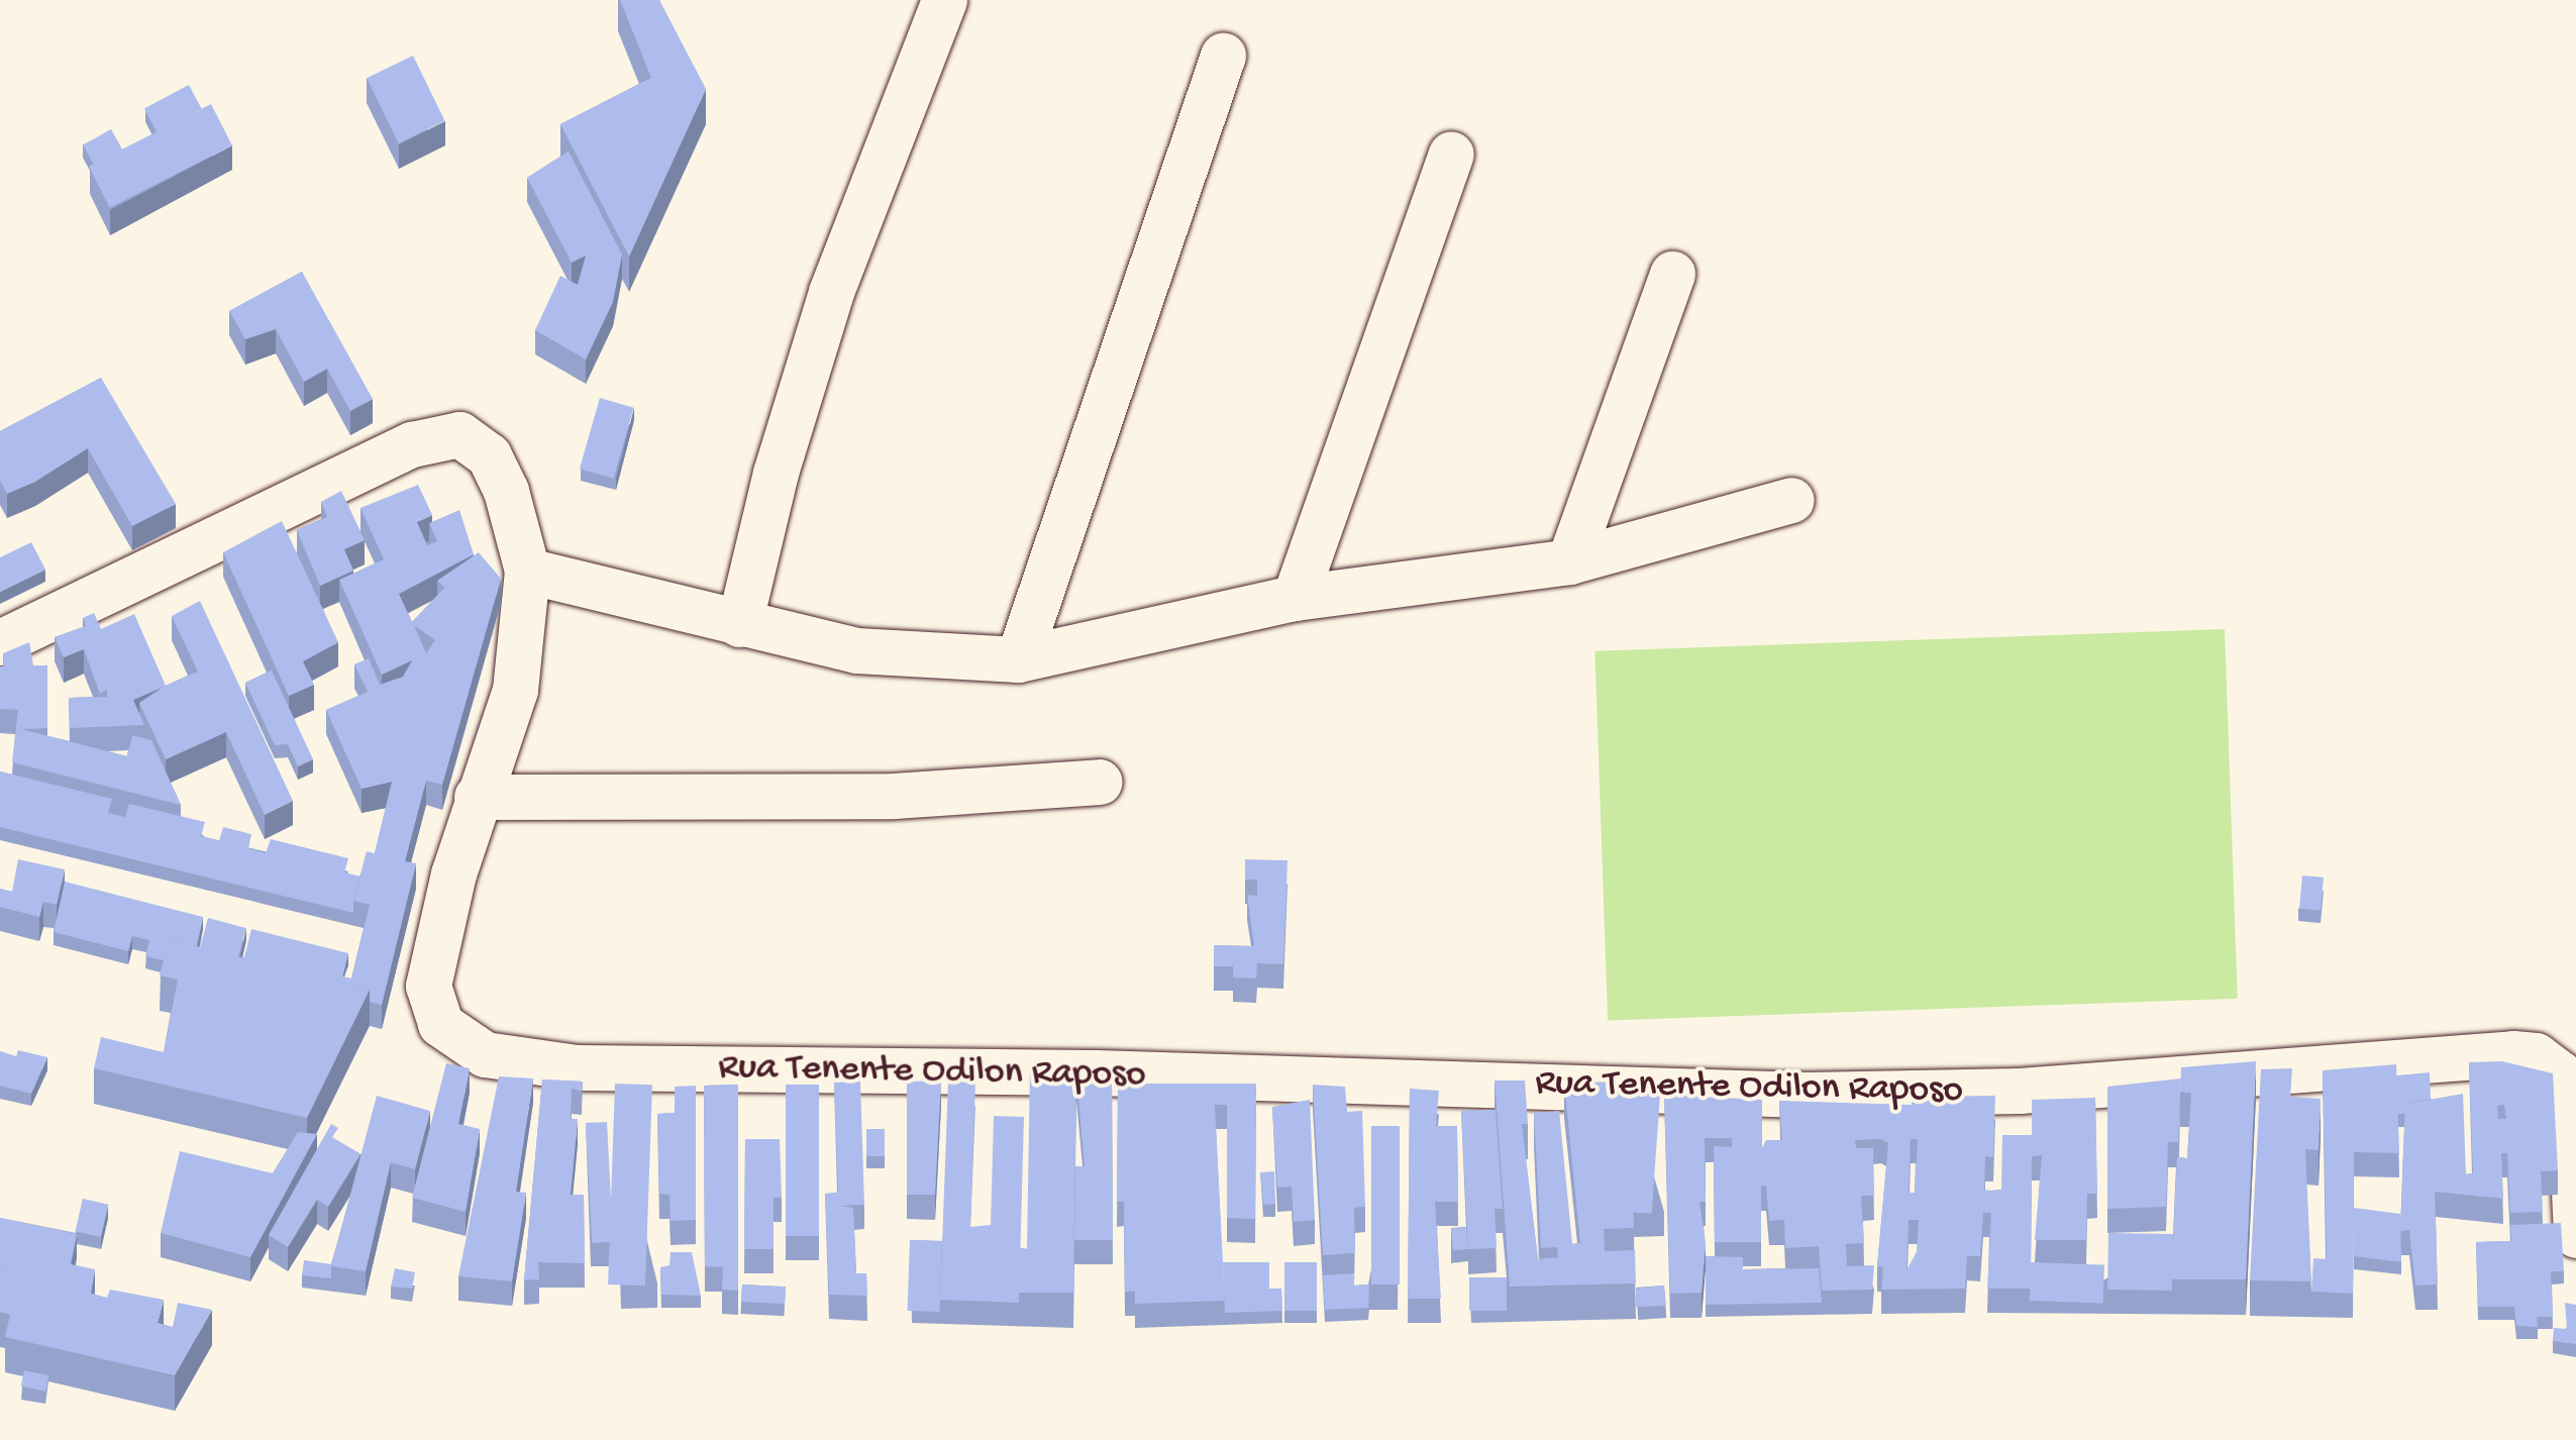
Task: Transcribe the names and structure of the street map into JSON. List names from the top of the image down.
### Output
{
  "streets": {
    "street": ["Rua Tenente Odilon Raposo"]
  }
}
